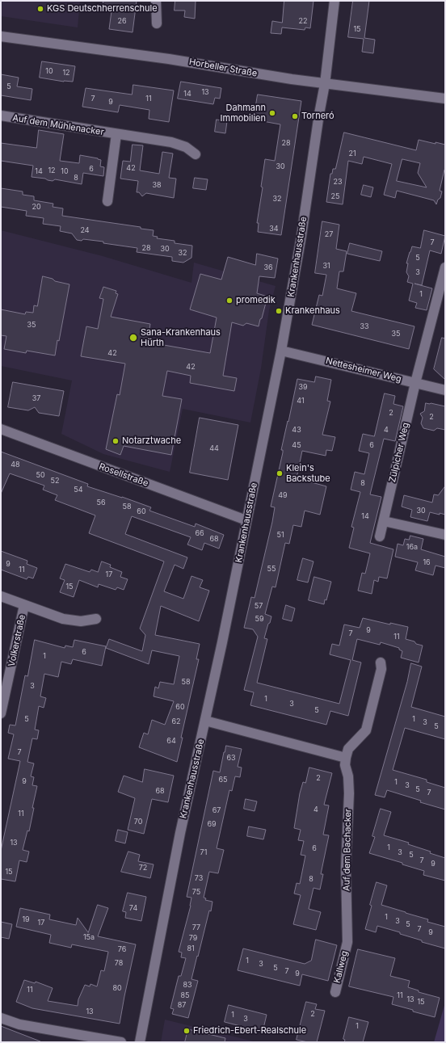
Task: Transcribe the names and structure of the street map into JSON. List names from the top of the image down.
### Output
{
  "streets": {
    "street": [
      "Horbeller Straße",
      "Auf dem Mühlenacker",
      "Krankenhausstraße",
      "Nettesheimer Weg",
      "Zülpicher Weg",
      "Rosellstraße",
      "Volkerstraße",
      "Auf dem Bachacker",
      "Kallweg"
    ]
  },
  "crossings": [
    ["Horbeller Straße", "Krankenhausstraße"],
    ["Krankenhausstraße", "Nettesheimer Weg"],
    ["Krankenhausstraße", "Rosellstraße"],
    ["Nettesheimer Weg", "Zülpicher Weg"],
    ["Auf dem Bachacker", "Kallweg"]
  ],
  "places": [
    "KGS Deutschherrenschule",
    "Dahmann Immobilien",
    "Torneró",
    "promedik",
    "Krankenhaus",
    "Sana-Krankenhaus Hürth",
    "Notarztwache",
    "Klein's Backstube",
    "Friedrich-Ebert-Realschule"
  ],
  "house_numbers": [
    "26",
    "22",
    "15",
    "10",
    "12",
    "5",
    "13",
    "14",
    "7",
    "11",
    "9",
    "28",
    "21",
    "30",
    "42",
    "6",
    "12",
    "14",
    "10",
    "8",
    "23",
    "38",
    "25",
    "32",
    "20",
    "34",
    "24",
    "27",
    "7",
    "28",
    "30",
    "32",
    "5",
    "31",
    "36",
    "3",
    "1",
    "35",
    "33",
    "35",
    "42",
    "42",
    "39",
    "37",
    "41",
    "2",
    "2",
    "43",
    "4",
    "45",
    "6",
    "44",
    "48",
    "50",
    "52",
    "8",
    "54",
    "49",
    "56",
    "58",
    "30",
    "60",
    "14",
    "66",
    "51",
    "68",
    "16a",
    "16",
    "9",
    "55",
    "11",
    "17",
    "15",
    "57",
    "59",
    "9",
    "7",
    "11",
    "6",
    "1",
    "58",
    "3",
    "1",
    "3",
    "60",
    "5",
    "5",
    "1",
    "62",
    "3",
    "5",
    "64",
    "7",
    "63",
    "2",
    "65",
    "9",
    "1",
    "3",
    "5",
    "68",
    "7",
    "4",
    "67",
    "11",
    "70",
    "69",
    "13",
    "1",
    "6",
    "71",
    "3",
    "5",
    "7",
    "9",
    "72",
    "15",
    "73",
    "8",
    "75",
    "74",
    "1",
    "19",
    "3",
    "17",
    "5",
    "77",
    "7",
    "9",
    "15a",
    "79",
    "81",
    "76",
    "1",
    "78",
    "3",
    "5",
    "7",
    "9",
    "83",
    "80",
    "11",
    "85",
    "11",
    "13",
    "15",
    "87",
    "13",
    "2",
    "1",
    "3",
    "1"
  ]
}
